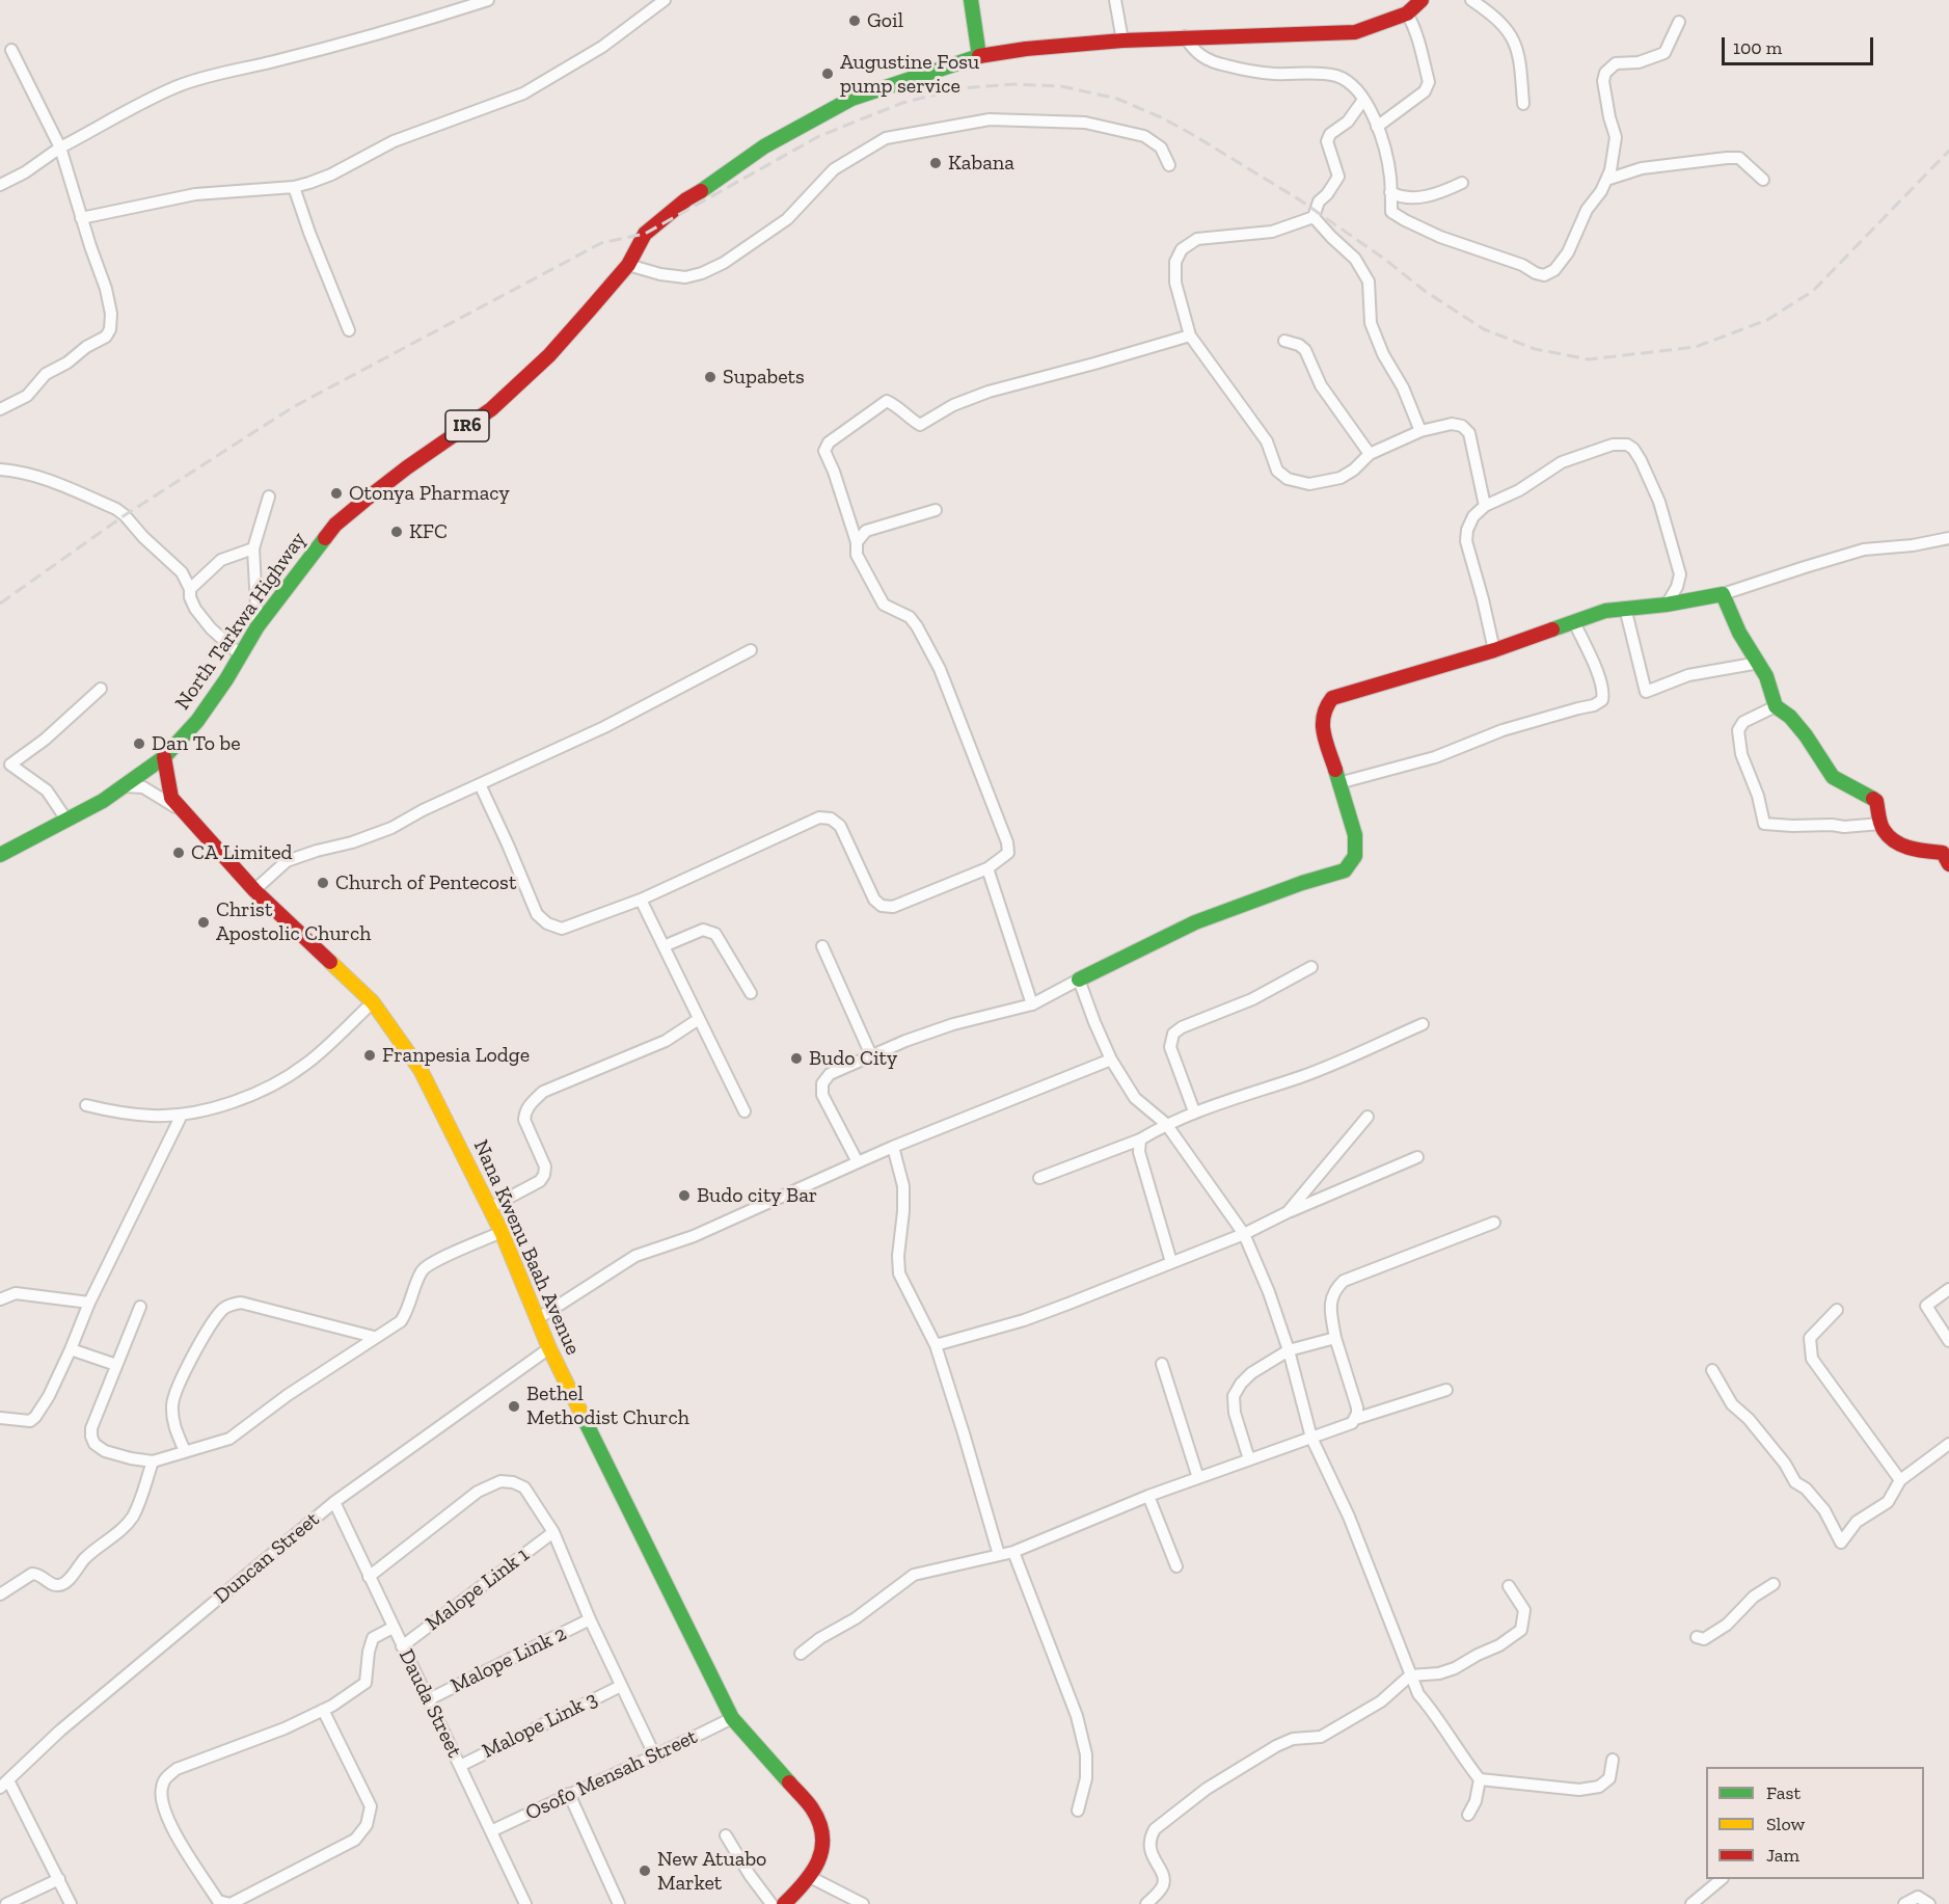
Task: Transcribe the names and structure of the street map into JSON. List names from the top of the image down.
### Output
{
  "streets": {
    "street": [
      "IR6",
      "North Tarkwa Highway",
      "Nana Kwenu Baah Avenue",
      "Duncan Street",
      "Malope Link 1",
      "Malope Link 2",
      "Dauda Street",
      "Malope Link 3",
      "Osofo Mensah Street"
    ]
  },
  "crossings": [
    ["North Tarkwa Highway", "Nana Kwenu Baah Avenue"],
    ["Nana Kwenu Baah Avenue", "Duncan Street"],
    ["Nana Kwenu Baah Avenue", "Osofo Mensah Street"],
    ["Duncan Street", "Dauda Street"],
    ["Malope Link 1", "Dauda Street"],
    ["Malope Link 2", "Dauda Street"],
    ["Dauda Street", "Malope Link 3"],
    ["Dauda Street", "Osofo Mensah Street"]
  ],
  "places": [
    "Goil",
    "Augustine Fosu pump service",
    "Kabana",
    "Supabets",
    "Otonya Pharmacy",
    "KFC",
    "Dan To be",
    "CA Limited",
    "Church of Pentecost",
    "Christ Apostolic Church",
    "Franpesia Lodge",
    "Budo City",
    "Budo city Bar",
    "Bethel Methodist Church",
    "New Atuabo Market"
  ],
  "legend": ["Fast", "Slow", "Jam"],
  "scale_bar": "100 m"
}
